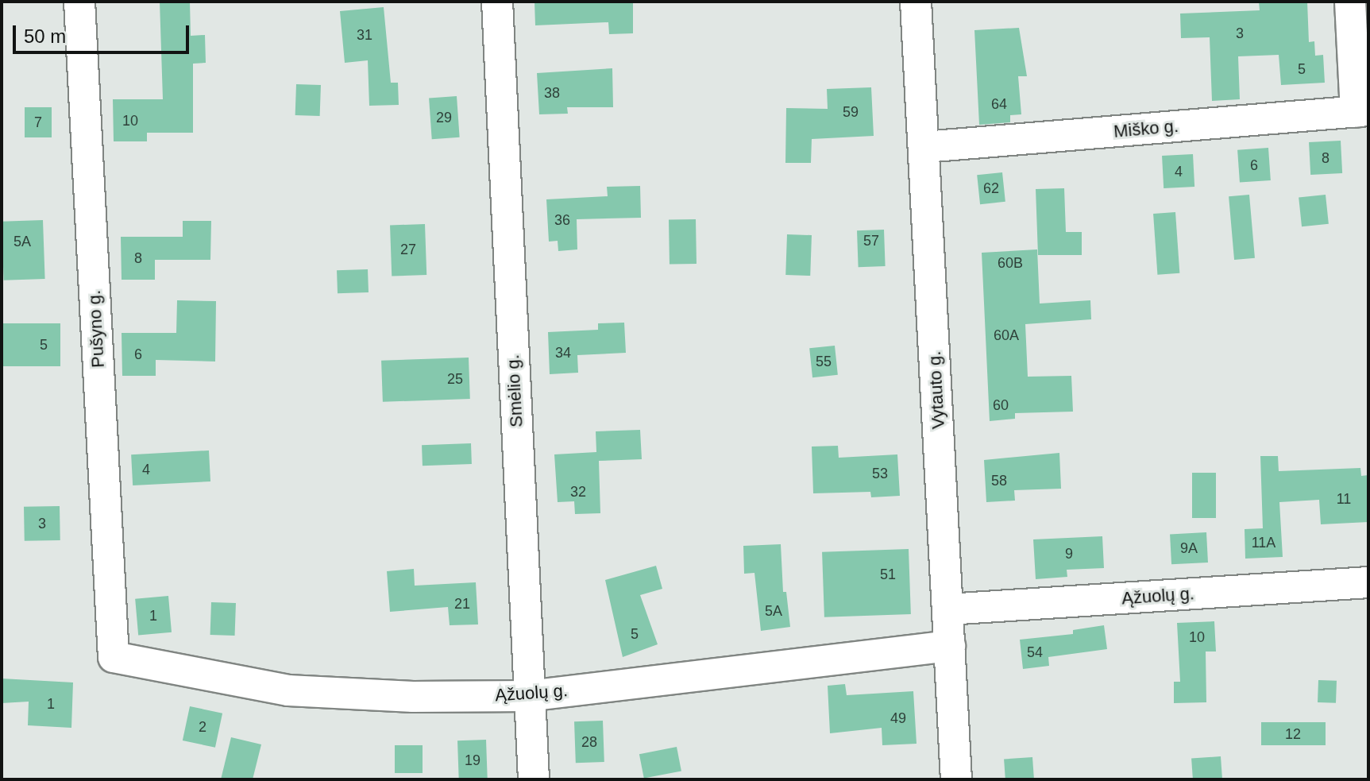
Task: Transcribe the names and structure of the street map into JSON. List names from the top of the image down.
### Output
{
  "streets": {
    "street": [
      "Miško g.",
      "Pušyno g.",
      "Vytauto g.",
      "Smėlio g.",
      "Ąžuolų g."
    ]
  },
  "crossings": [
    ["Miško g.", "Vytauto g."],
    ["Pušyno g.", "Ąžuolų g."],
    ["Vytauto g.", "Ąžuolų g."],
    ["Smėlio g.", "Ąžuolų g."]
  ],
  "house_numbers": [
    "3",
    "31",
    "5",
    "38",
    "64",
    "59",
    "29",
    "10",
    "7",
    "8",
    "6",
    "4",
    "62",
    "36",
    "57",
    "5A",
    "27",
    "8",
    "60B",
    "60A",
    "5",
    "34",
    "6",
    "55",
    "25",
    "60",
    "4",
    "53",
    "58",
    "32",
    "11",
    "3",
    "11A",
    "9A",
    "9",
    "51",
    "21",
    "5A",
    "1",
    "5",
    "10",
    "54",
    "1",
    "49",
    "2",
    "12",
    "28",
    "19"
  ],
  "scale_bar": "50 m"
}
